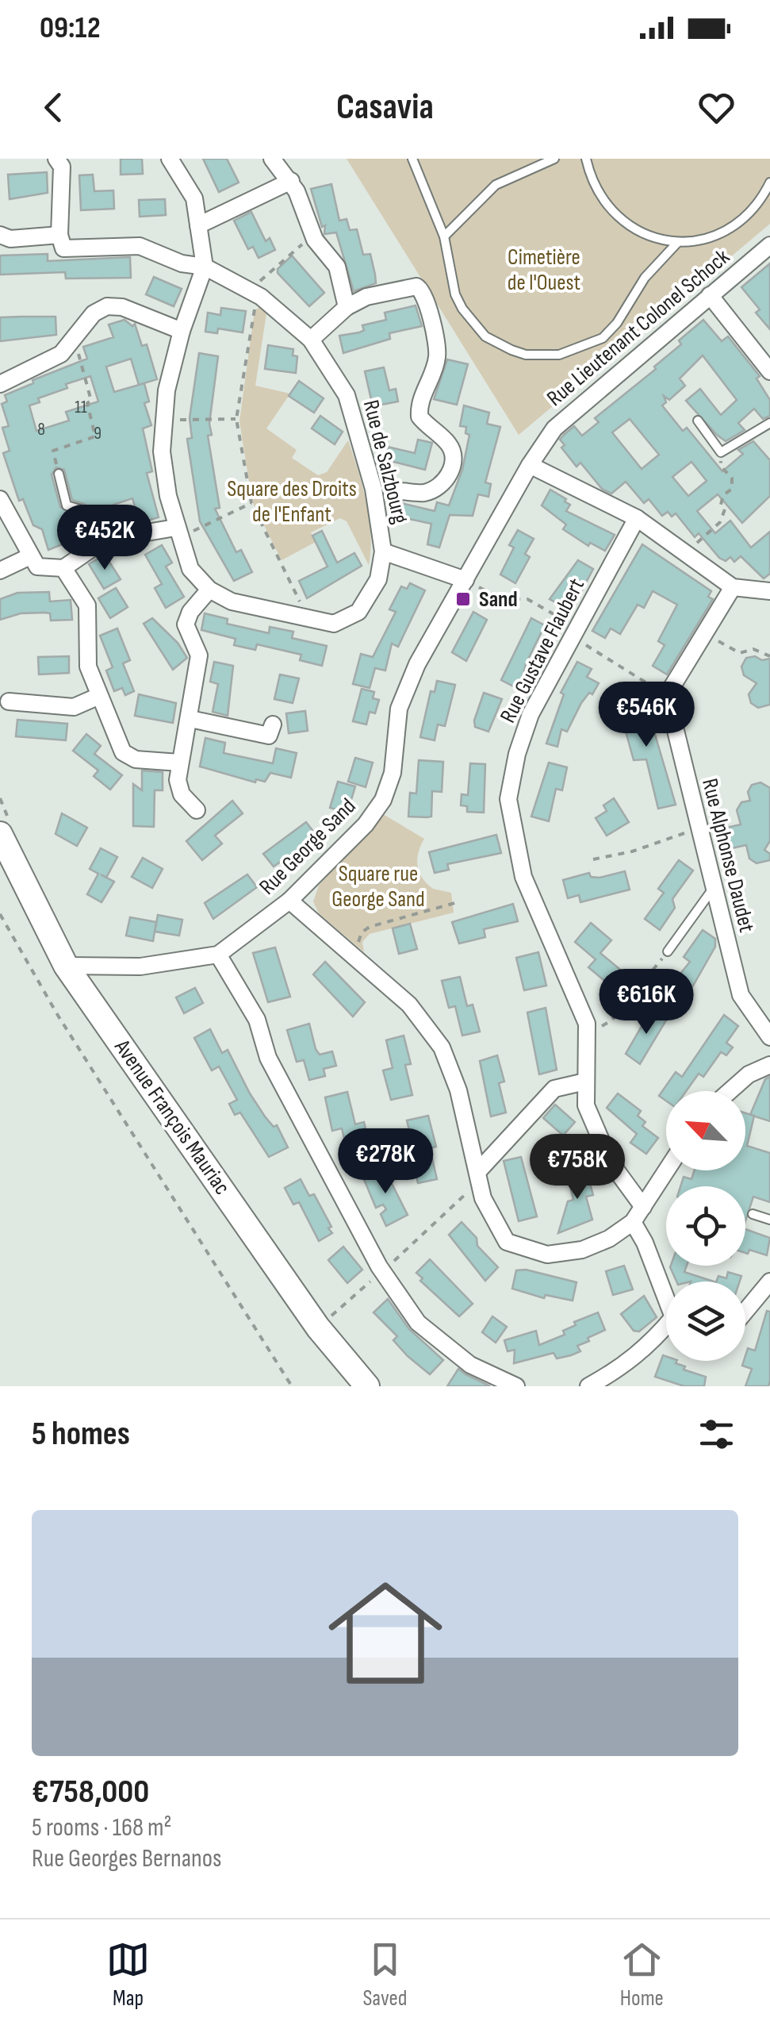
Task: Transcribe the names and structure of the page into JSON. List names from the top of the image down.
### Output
{
  "streets": {
    "street": [
      "Rue Lieutenant Colonel Schock",
      "Rue de Salzbourg",
      "Rue Gustave Flaubert",
      "Rue George Sand",
      "Rue Alphonse Daudet",
      "Avenue François Mauriac"
    ]
  },
  "crossings": [
    ["Rue Lieutenant Colonel Schock", "Rue George Sand"],
    ["Rue George Sand", "Avenue François Mauriac"]
  ],
  "parks": ["Cimetière de l'Ouest", "Square des Droits de l'Enfant", "Square rue George Sand"],
  "places": {
    "transit": ["Sand"]
  },
  "house_numbers": ["11", "8", "9"],
  "north": "top left",
  "page": {
    "status": "09:12",
    "header": "Casavia",
    "price": [
      "€452K",
      "€546K",
      "€616K",
      "€278K",
      "€758K"
    ],
    "heading": "5 homes",
    "list": [
      {
        "name": "€758,000",
        "note": "5 rooms · 168 m² · Rue Georges Bernanos"
      }
    ],
    "tabs": ["Map", "Saved", "Home"]
  }
}
